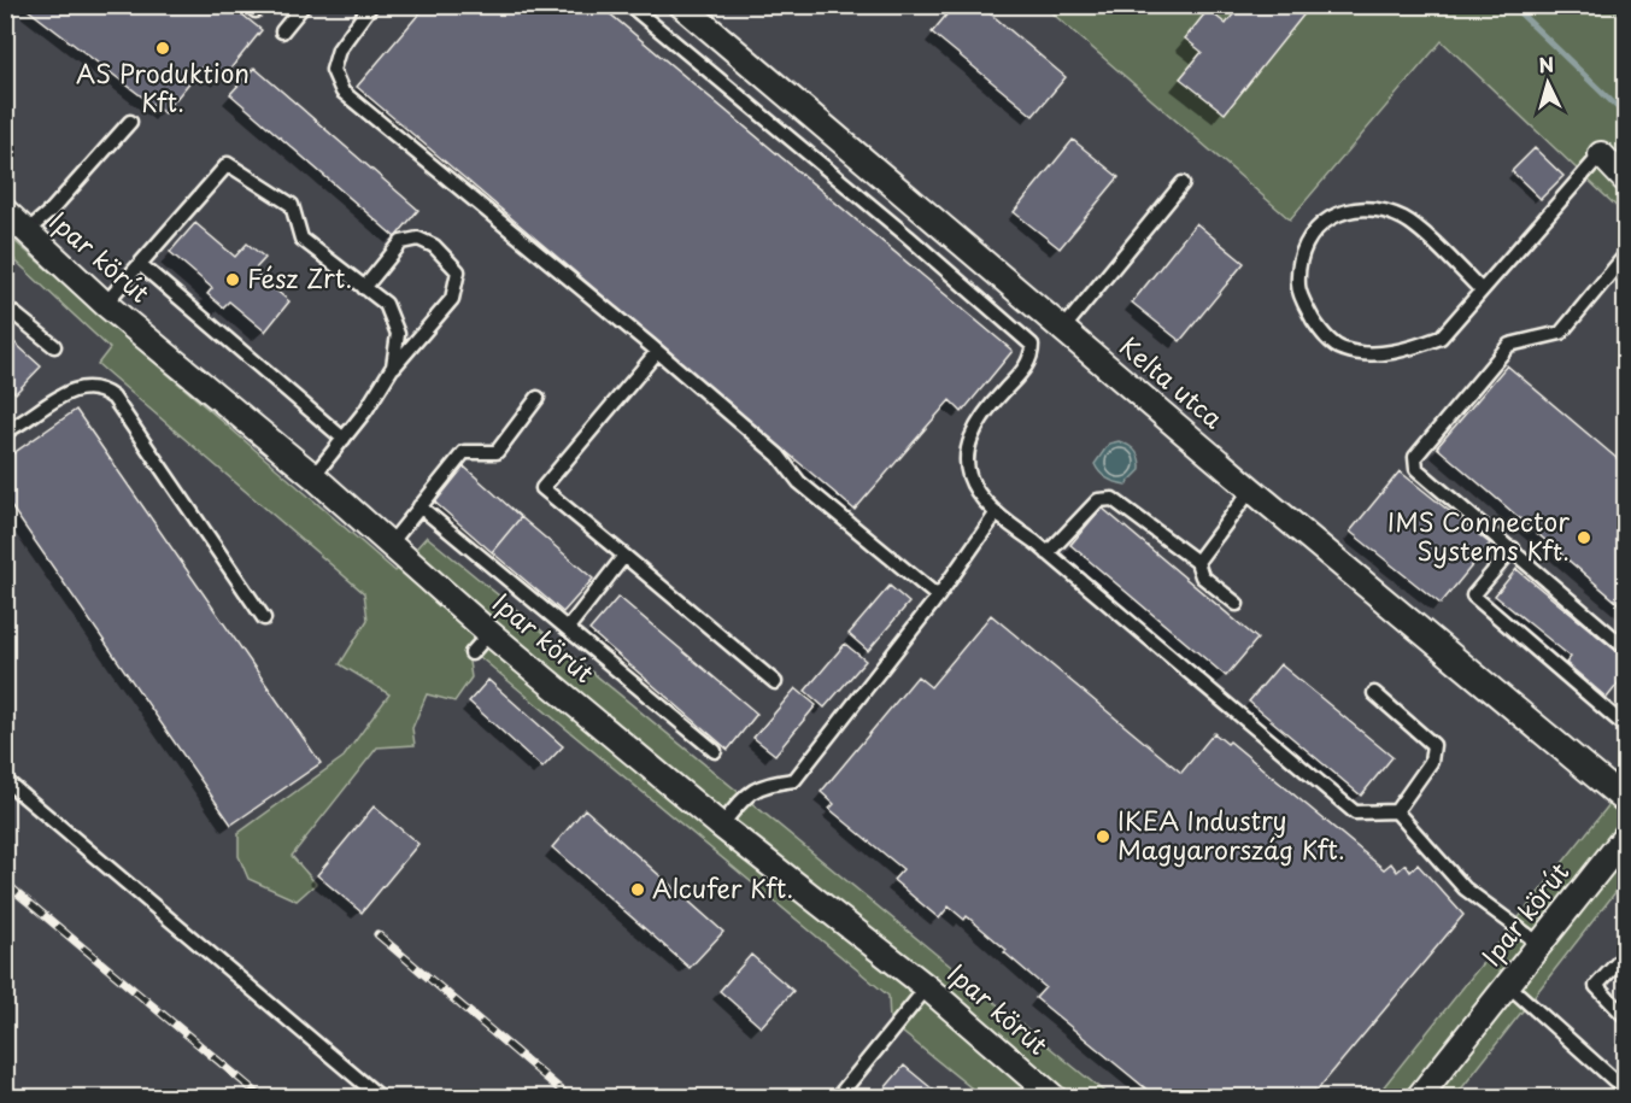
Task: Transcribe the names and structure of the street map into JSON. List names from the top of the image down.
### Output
{
  "streets": {
    "street": ["Ipar körút", "Kelta utca"]
  },
  "places": [
    "AS Produktion Kft.",
    "Fész Zrt.",
    "IMS Connector Systems Kft.",
    "IKEA Industry Magyarország Kft.",
    "Alcufer Kft."
  ],
  "north": "top"
}
